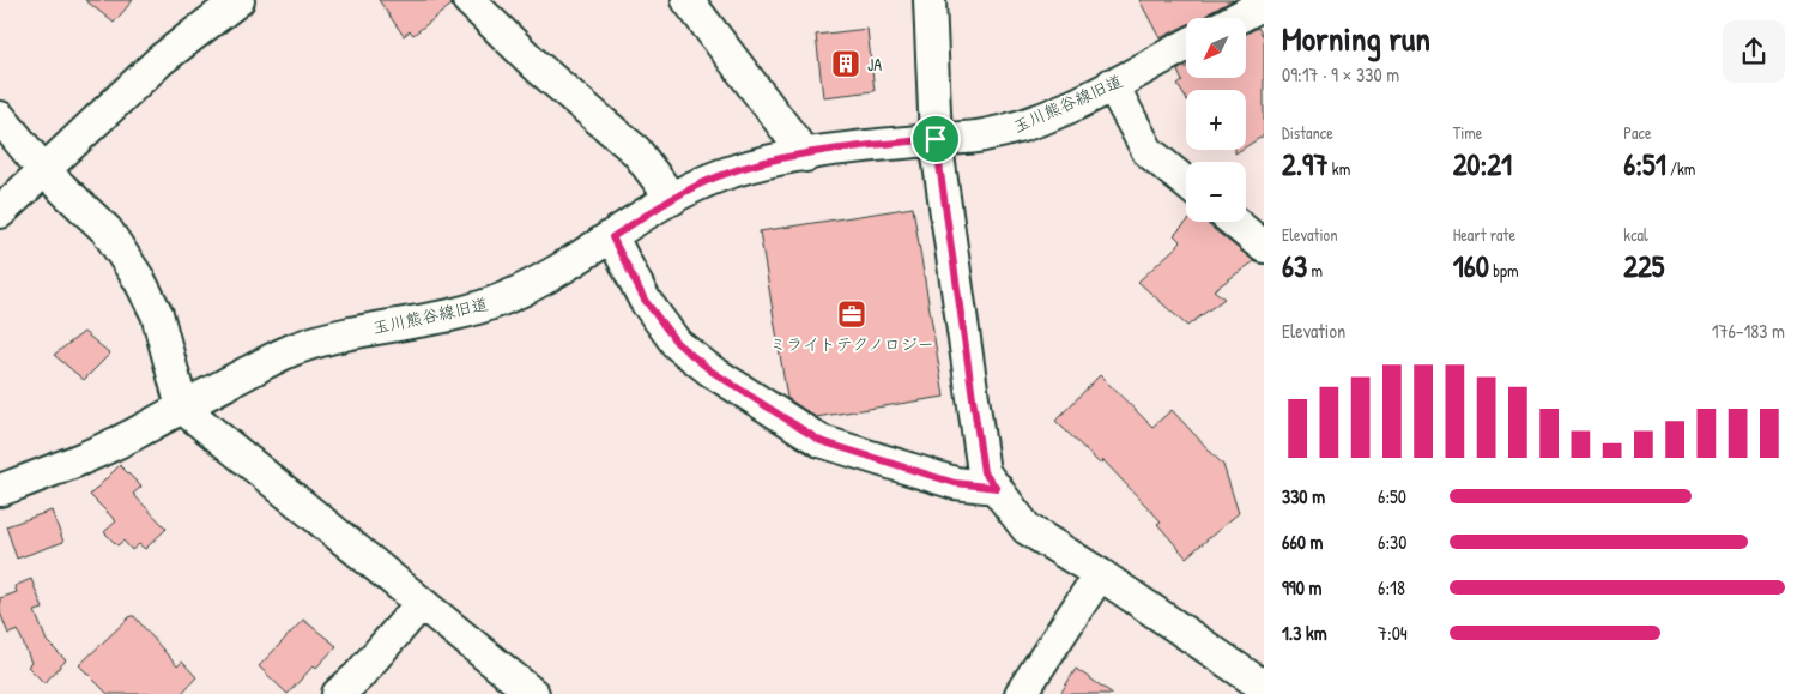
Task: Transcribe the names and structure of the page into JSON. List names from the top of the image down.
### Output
{
  "streets": {
    "street": ["玉川熊谷線旧道"]
  },
  "places": {
    "building": ["JA"],
    "office": ["ミライトテクノロジー"]
  },
  "north": "bottom left",
  "page": {
    "heading": ["Morning run", "09:17 · 9 × 330 m"],
    "map_buttons": ["+", "−"],
    "stats": [
      ["Distance", "2.97 km"],
      ["Time", "20:21"],
      ["Pace", "6:51 /km"],
      ["Elevation", "63 m"],
      ["Heart rate", "160 bpm"],
      ["kcal", "225"]
    ],
    "chart": ["Elevation", "176–183 m"],
    "list": [
      {
        "name": "330 m",
        "note": "6:50"
      },
      {
        "name": "660 m",
        "note": "6:30"
      },
      {
        "name": "990 m",
        "note": "6:18"
      },
      {
        "name": "1.3 km",
        "note": "7:04"
      }
    ]
  }
}
